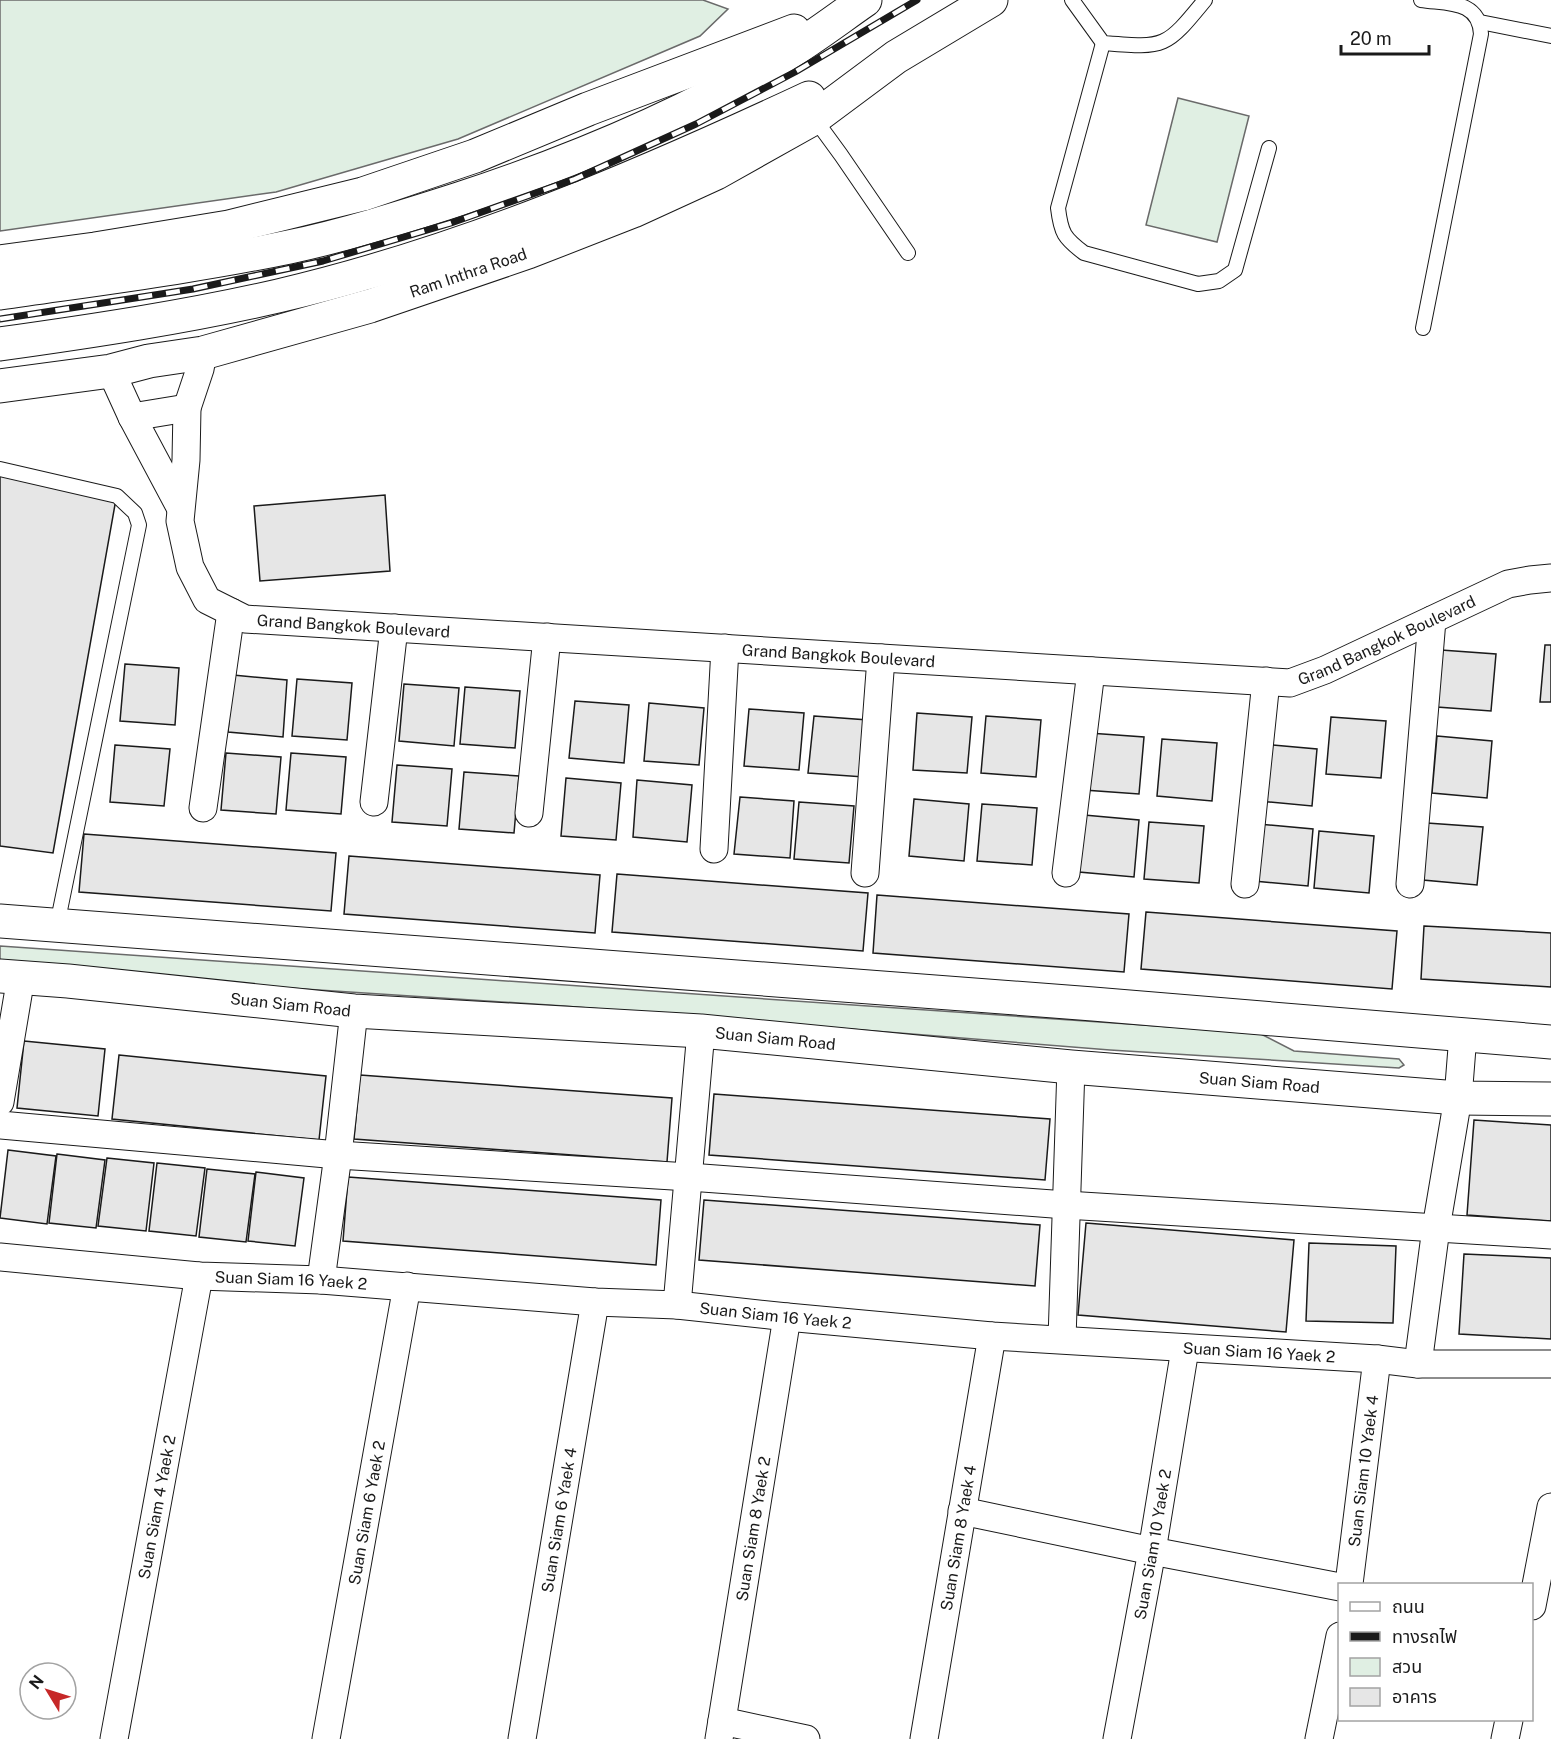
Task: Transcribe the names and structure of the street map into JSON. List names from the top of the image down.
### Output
{
  "streets": {
    "main road": ["Ram Inthra Road", "Suan Siam Road"],
    "street": [
      "Grand Bangkok Boulevard",
      "Suan Siam 16 Yaek 2",
      "Suan Siam 10 Yaek 4",
      "Suan Siam 4 Yaek 2",
      "Suan Siam 6 Yaek 2",
      "Suan Siam 6 Yaek 4",
      "Suan Siam 8 Yaek 2",
      "Suan Siam 8 Yaek 4",
      "Suan Siam 10 Yaek 2"
    ]
  },
  "crossings": [
    ["Ram Inthra Road", "Grand Bangkok Boulevard"],
    ["Suan Siam 16 Yaek 2", "Suan Siam 10 Yaek 4"],
    ["Suan Siam 16 Yaek 2", "Suan Siam 4 Yaek 2"],
    ["Suan Siam 16 Yaek 2", "Suan Siam 6 Yaek 2"],
    ["Suan Siam 16 Yaek 2", "Suan Siam 6 Yaek 4"],
    ["Suan Siam 16 Yaek 2", "Suan Siam 8 Yaek 2"],
    ["Suan Siam 16 Yaek 2", "Suan Siam 8 Yaek 4"],
    ["Suan Siam 16 Yaek 2", "Suan Siam 10 Yaek 2"]
  ],
  "legend": [
    "ถนน",
    "ทางรถไฟ",
    "สวน",
    "อาคาร"
  ],
  "scale_bar": "20 m",
  "north": "top left"
}
